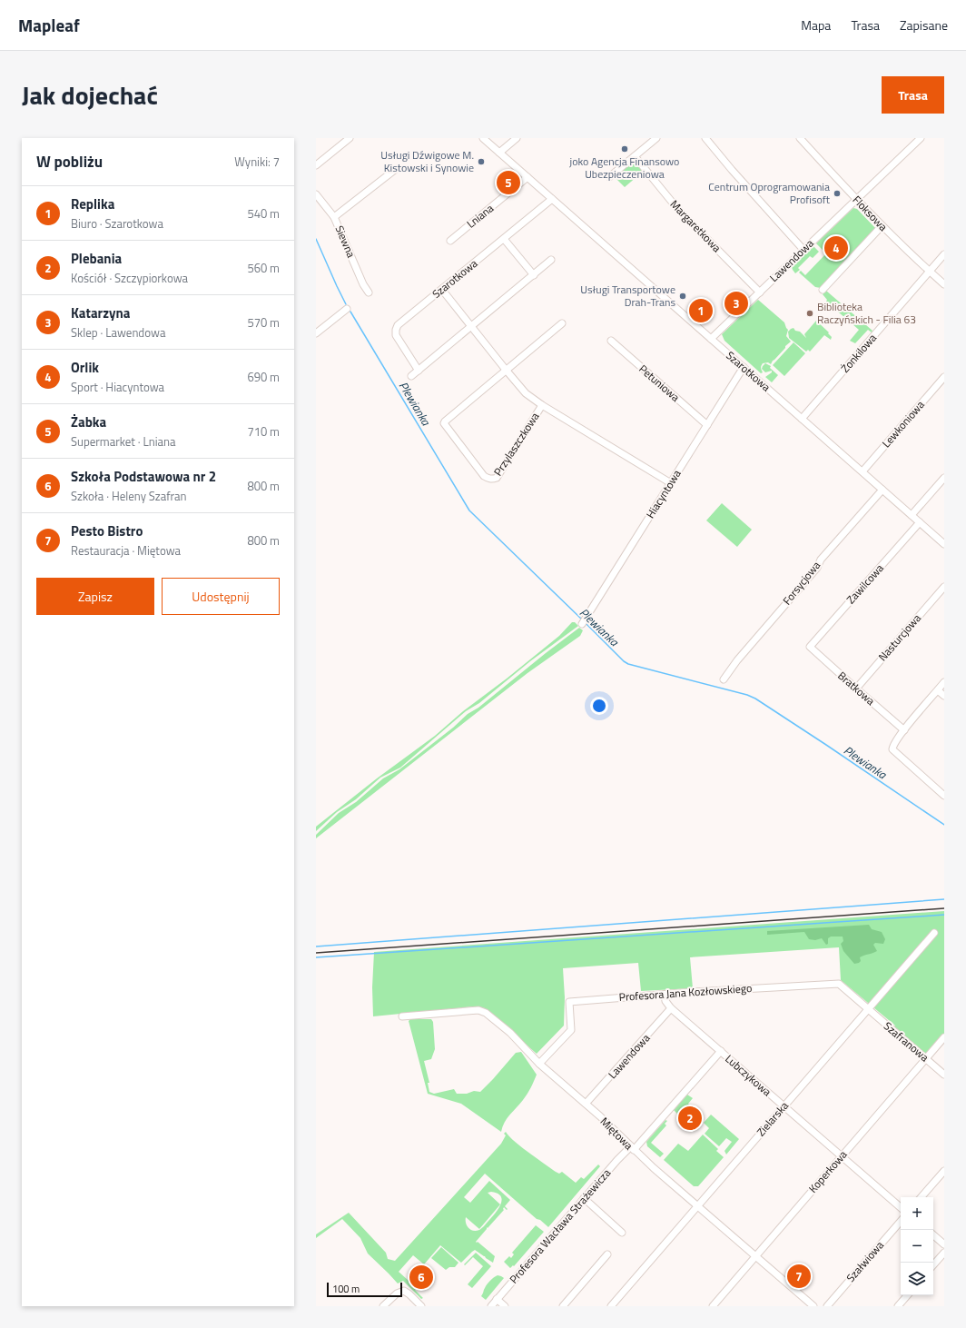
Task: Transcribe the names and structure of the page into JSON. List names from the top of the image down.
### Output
{
  "streets": {
    "street": [
      "Floksowa",
      "Lniana",
      "Margaretkowa",
      "Siewna",
      "Lawendowa",
      "Szarotkowa",
      "Żonkilowa",
      "Petuniowa",
      "Lewkoniowa",
      "Przylaszczkowa",
      "Hiacyntowa",
      "Forsycjowa",
      "Zawilcowa",
      "Nasturcjowa",
      "Bratkowa",
      "Profesora Jana Kozłowskiego",
      "Szafranowa",
      "Lubczykowa",
      "Zielarska",
      "Miętowa",
      "Koperkowa",
      "Profesora Wacława Strażewicza",
      "Szałwiowa"
    ]
  },
  "crossings": [
    ["Floksowa", "Lawendowa"],
    ["Floksowa", "Żonkilowa"],
    ["Lniana", "Szarotkowa"],
    ["Margaretkowa", "Lawendowa"],
    ["Lawendowa", "Szarotkowa"],
    ["Lawendowa", "Lubczykowa"],
    ["Lawendowa", "Miętowa"],
    ["Szarotkowa", "Żonkilowa"],
    ["Szarotkowa", "Lewkoniowa"],
    ["Szarotkowa", "Przylaszczkowa"],
    ["Szarotkowa", "Hiacyntowa"],
    ["Szarotkowa", "Forsycjowa"],
    ["Szarotkowa", "Zawilcowa"],
    ["Petuniowa", "Hiacyntowa"],
    ["Przylaszczkowa", "Hiacyntowa"],
    ["Zawilcowa", "Bratkowa"],
    ["Nasturcjowa", "Bratkowa"],
    ["Profesora Jana Kozłowskiego", "Szafranowa"],
    ["Profesora Jana Kozłowskiego", "Lubczykowa"],
    ["Profesora Jana Kozłowskiego", "Zielarska"],
    ["Profesora Jana Kozłowskiego", "Miętowa"],
    ["Szafranowa", "Zielarska"],
    ["Szafranowa", "Koperkowa"],
    ["Lubczykowa", "Zielarska"],
    ["Lubczykowa", "Koperkowa"],
    ["Lubczykowa", "Profesora Wacława Strażewicza"],
    ["Zielarska", "Miętowa"],
    ["Miętowa", "Koperkowa"],
    ["Miętowa", "Profesora Wacława Strażewicza"]
  ],
  "water": ["Plewianka"],
  "places": [
    "joko Agencja Finansowo Ubezpieczeniowa",
    "Usługi Dźwigowe M. Kistowski i Synowie",
    "Centrum Oprogramowania Profisoft",
    "Usługi Transportowe Drah-Trans",
    "Biblioteka Raczyńskich - Filia 63"
  ],
  "scale_bar": "100 m",
  "page": {
    "header": "Mapleaf",
    "nav": ["Mapa", "Trasa", "Zapisane"],
    "title": "Jak dojechać",
    "buttons": [
      "Trasa",
      ["Zapisz", "Udostępnij"]
    ],
    "heading": ["W pobliżu", "Wyniki: 7"],
    "pins": [
      "5",
      "4",
      "3",
      "1",
      "2",
      "7",
      "6"
    ],
    "list": [
      {
        "mark": "1",
        "name": "Replika",
        "note": "Biuro · Szarotkowa",
        "value": "540 m"
      },
      {
        "mark": "2",
        "name": "Plebania",
        "note": "Kościół · Szczypiorkowa",
        "value": "560 m"
      },
      {
        "mark": "3",
        "name": "Katarzyna",
        "note": "Sklep · Lawendowa",
        "value": "570 m"
      },
      {
        "mark": "4",
        "name": "Orlik",
        "note": "Sport · Hiacyntowa",
        "value": "690 m"
      },
      {
        "mark": "5",
        "name": "Żabka",
        "note": "Supermarket · Lniana",
        "value": "710 m"
      },
      {
        "mark": "6",
        "name": "Szkoła Podstawowa nr 2",
        "note": "Szkoła · Heleny Szafran",
        "value": "800 m"
      },
      {
        "mark": "7",
        "name": "Pesto Bistro",
        "note": "Restauracja · Miętowa",
        "value": "800 m"
      }
    ],
    "map_buttons": ["+", "−"],
    "scale": "100 m"
  }
}
